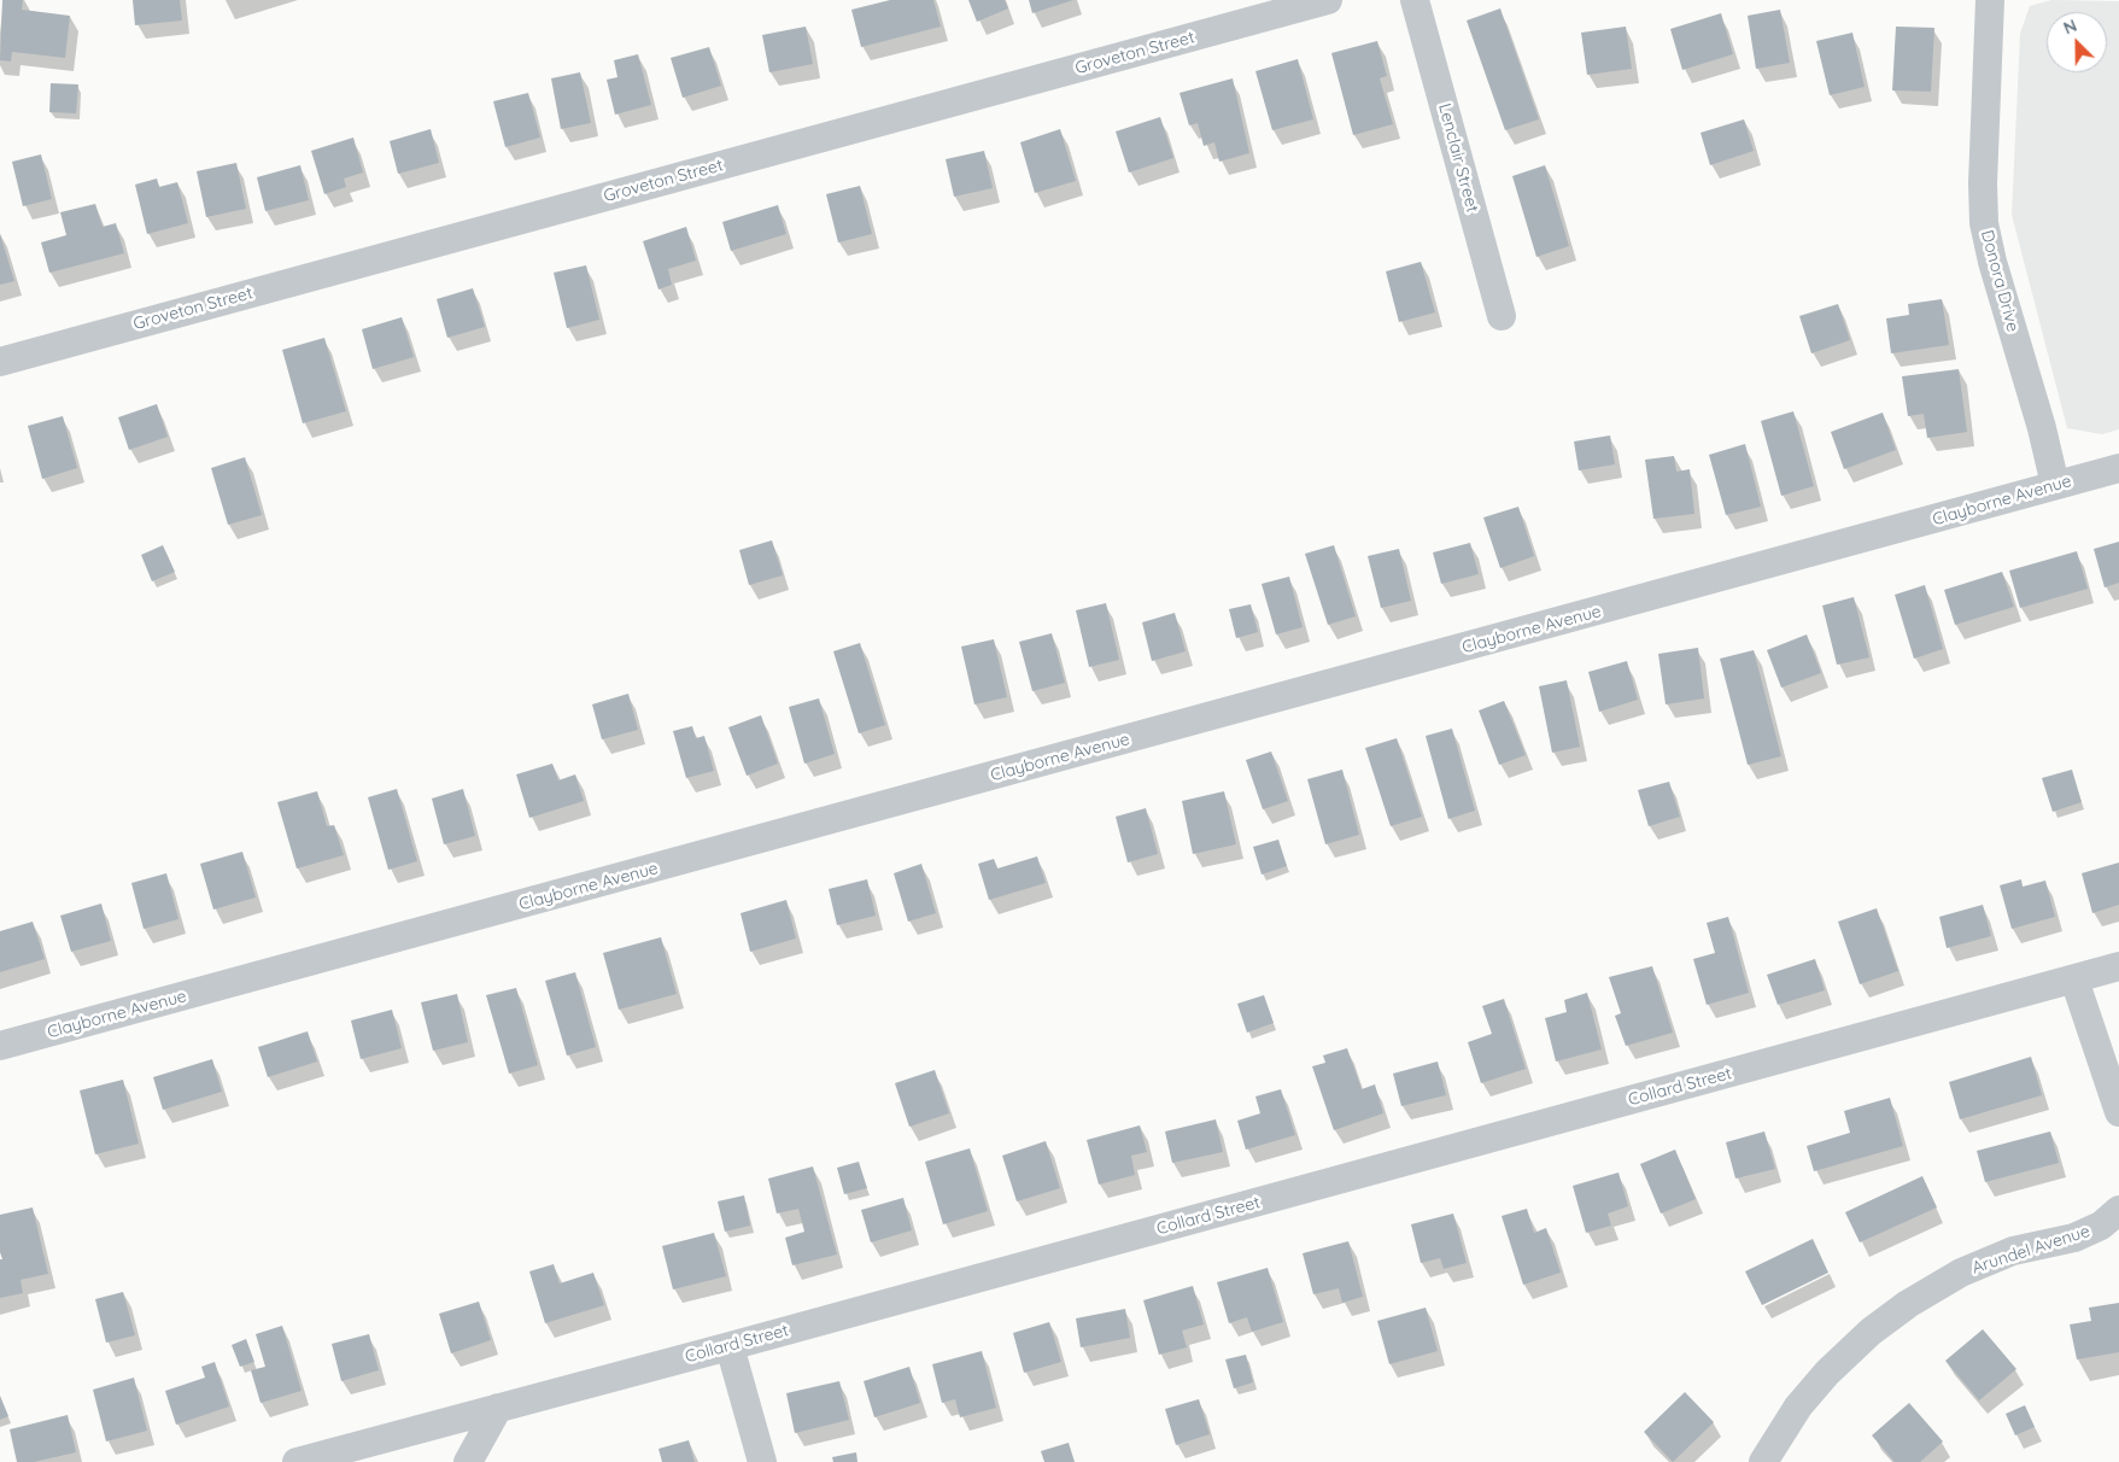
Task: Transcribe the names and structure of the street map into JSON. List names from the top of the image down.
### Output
{
  "streets": {
    "street": [
      "Groveton Street",
      "Lenclair Street",
      "Donora Drive",
      "Clayborne Avenue",
      "Collard Street",
      "Arundel Avenue"
    ]
  },
  "crossings": [
    ["Donora Drive", "Clayborne Avenue"]
  ],
  "north": "top left"
}
